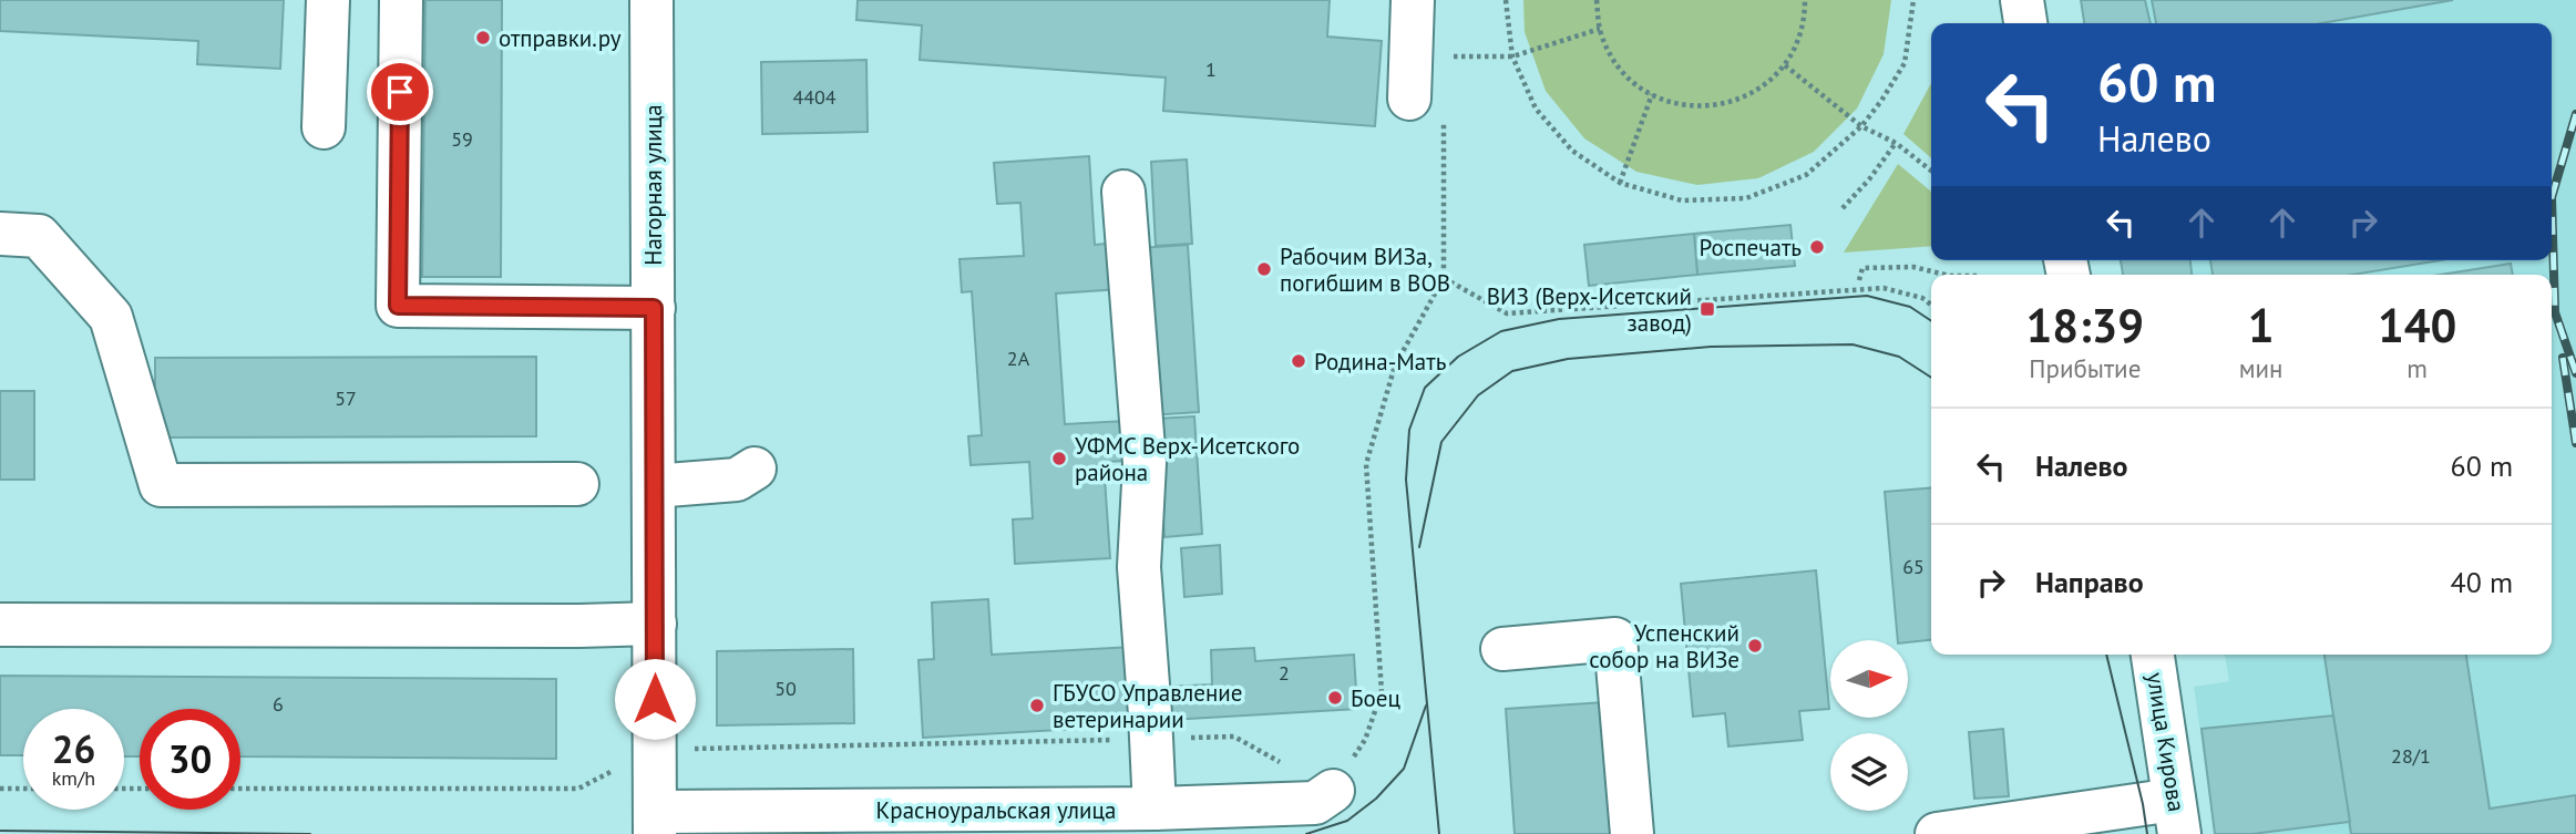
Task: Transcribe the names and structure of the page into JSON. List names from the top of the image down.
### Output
{
  "streets": {
    "street": ["Нагорная улица", "улица Кирова", "Красноуральская улица"]
  },
  "crossings": [
    ["Нагорная улица", "Красноуральская улица"]
  ],
  "places": {
    "other": [
      "отправки.ру",
      "Роспечать",
      "Рабочим ВИЗа, погибшим в ВОВ",
      "Родина-Мать",
      "УФМС Верх-Исетского района",
      "Успенский собор на ВИЗе",
      "Боец",
      "ГБУСО Управление ветеринарии"
    ],
    "transit": ["ВИЗ (Верх-Исетский завод)"]
  },
  "house_numbers": [
    "1",
    "4404",
    "59",
    "2А",
    "57",
    "65",
    "2",
    "50",
    "6",
    "28/1"
  ],
  "north": "right",
  "page": {
    "turn": ["60 m", "Налево"],
    "eta": [
      "18:39",
      "Прибытие",
      "1",
      "мин",
      "140",
      "m"
    ],
    "list": [
      {
        "name": "Налево",
        "value": "60 m"
      },
      {
        "name": "Направо",
        "value": "40 m"
      }
    ],
    "speed": "26 km/h",
    "limit": "30"
  }
}
